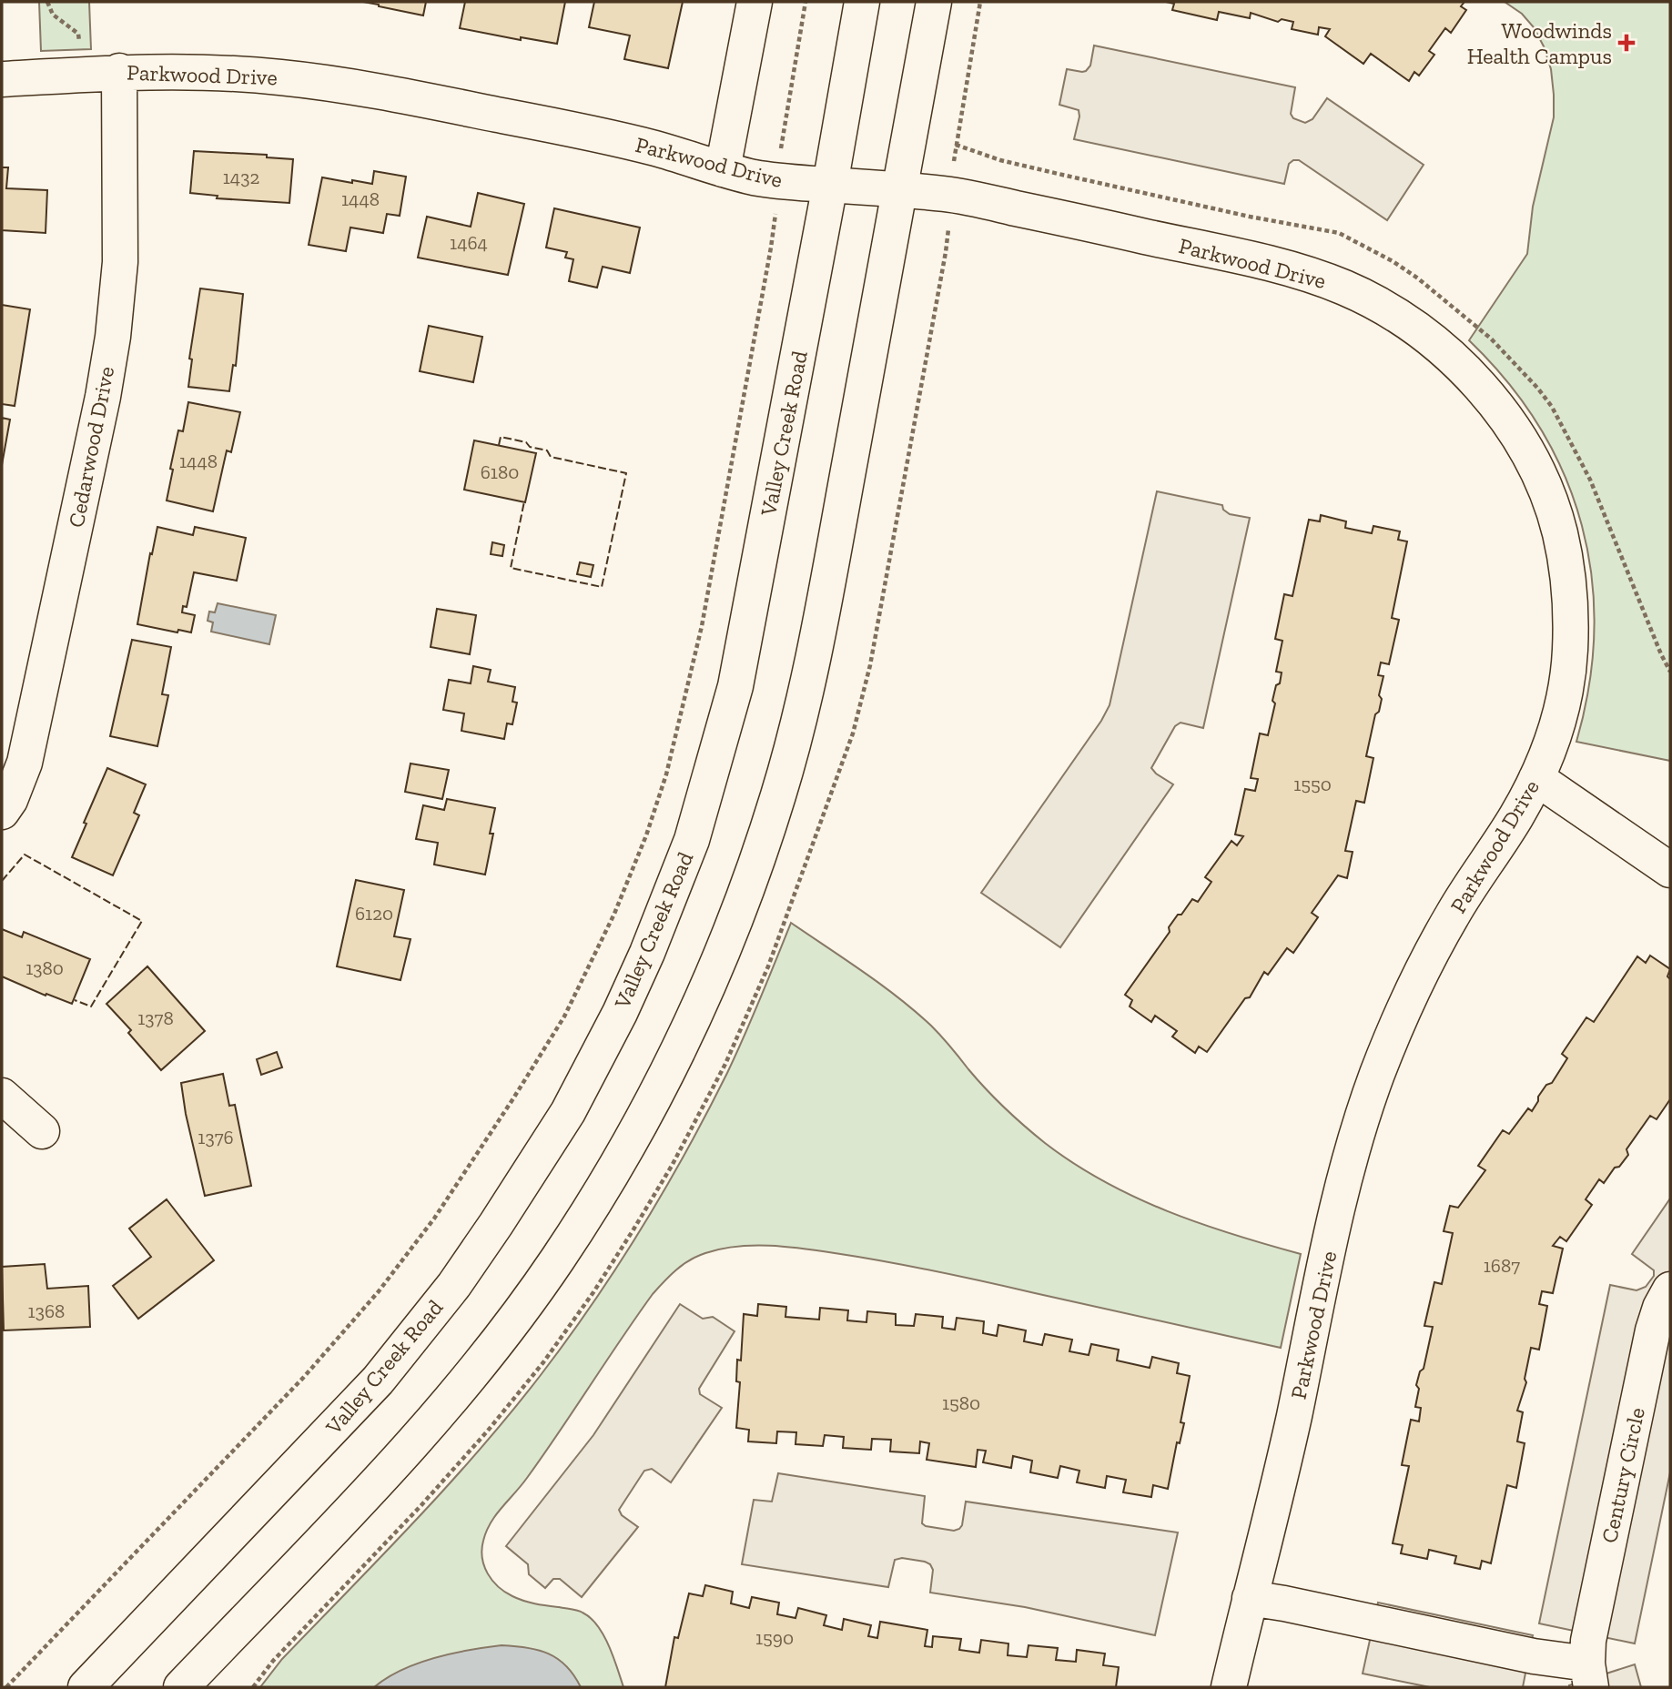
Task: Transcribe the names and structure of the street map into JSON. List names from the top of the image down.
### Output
{
  "streets": {
    "street": [
      "Parkwood Drive",
      "Valley Creek Road",
      "Cedarwood Drive",
      "Century Circle"
    ]
  },
  "crossings": [
    ["Parkwood Drive", "Valley Creek Road"],
    ["Parkwood Drive", "Cedarwood Drive"],
    ["Parkwood Drive", "Century Circle"]
  ],
  "places": {
    "health": ["Woodwinds Health Campus"]
  },
  "house_numbers": [
    "1432",
    "1448",
    "1464",
    "1448",
    "6180",
    "1550",
    "6120",
    "1380",
    "1378",
    "1376",
    "1687",
    "1368",
    "1580",
    "1590"
  ]
}
